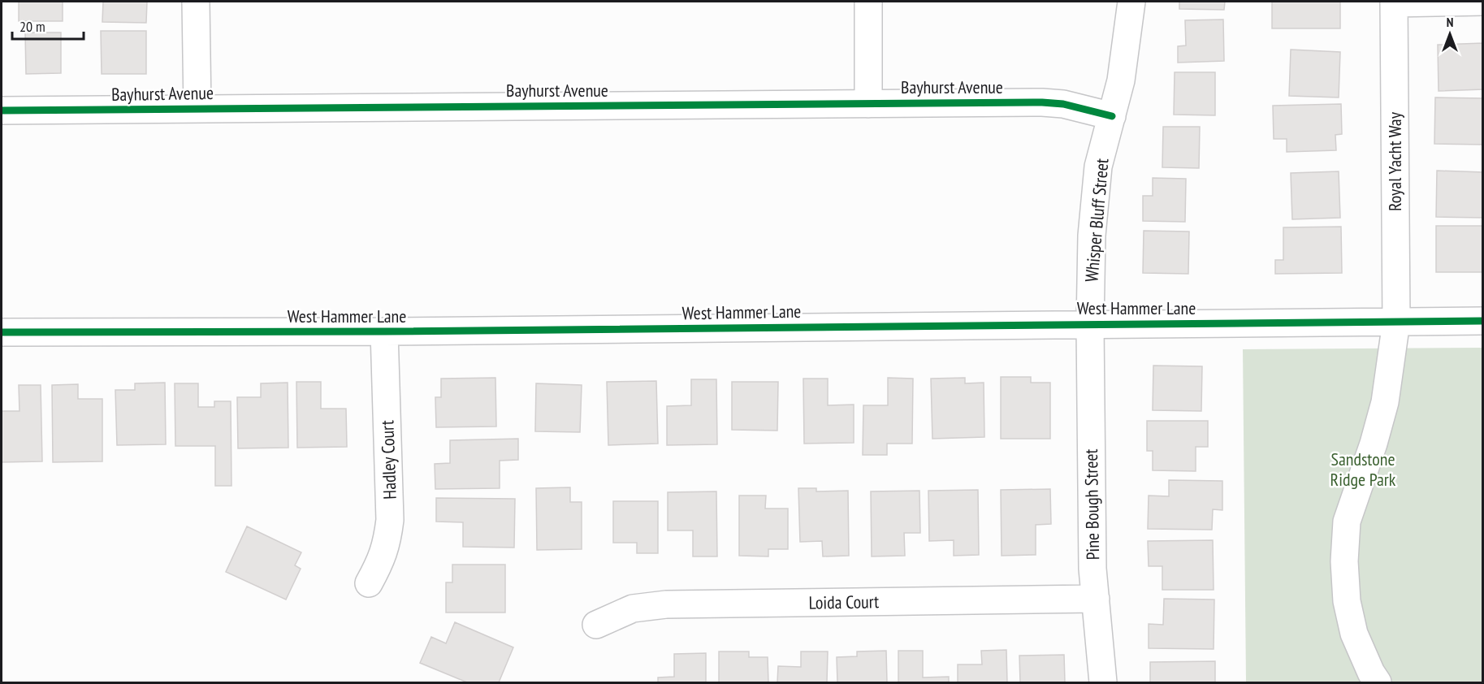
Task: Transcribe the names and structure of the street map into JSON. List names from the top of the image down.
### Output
{
  "streets": {
    "street": [
      "Bayhurst Avenue",
      "Royal Yacht Way",
      "Whisper Bluff Street",
      "West Hammer Lane",
      "Hadley Court",
      "Pine Bough Street",
      "Loida Court"
    ]
  },
  "crossings": [
    ["Bayhurst Avenue", "Whisper Bluff Street"],
    ["Royal Yacht Way", "West Hammer Lane"],
    ["Whisper Bluff Street", "West Hammer Lane"],
    ["Whisper Bluff Street", "Pine Bough Street"],
    ["West Hammer Lane", "Hadley Court"],
    ["West Hammer Lane", "Pine Bough Street"],
    ["Pine Bough Street", "Loida Court"]
  ],
  "parks": ["Sandstone Ridge Park"],
  "scale_bar": "20 m",
  "north": "top"
}
